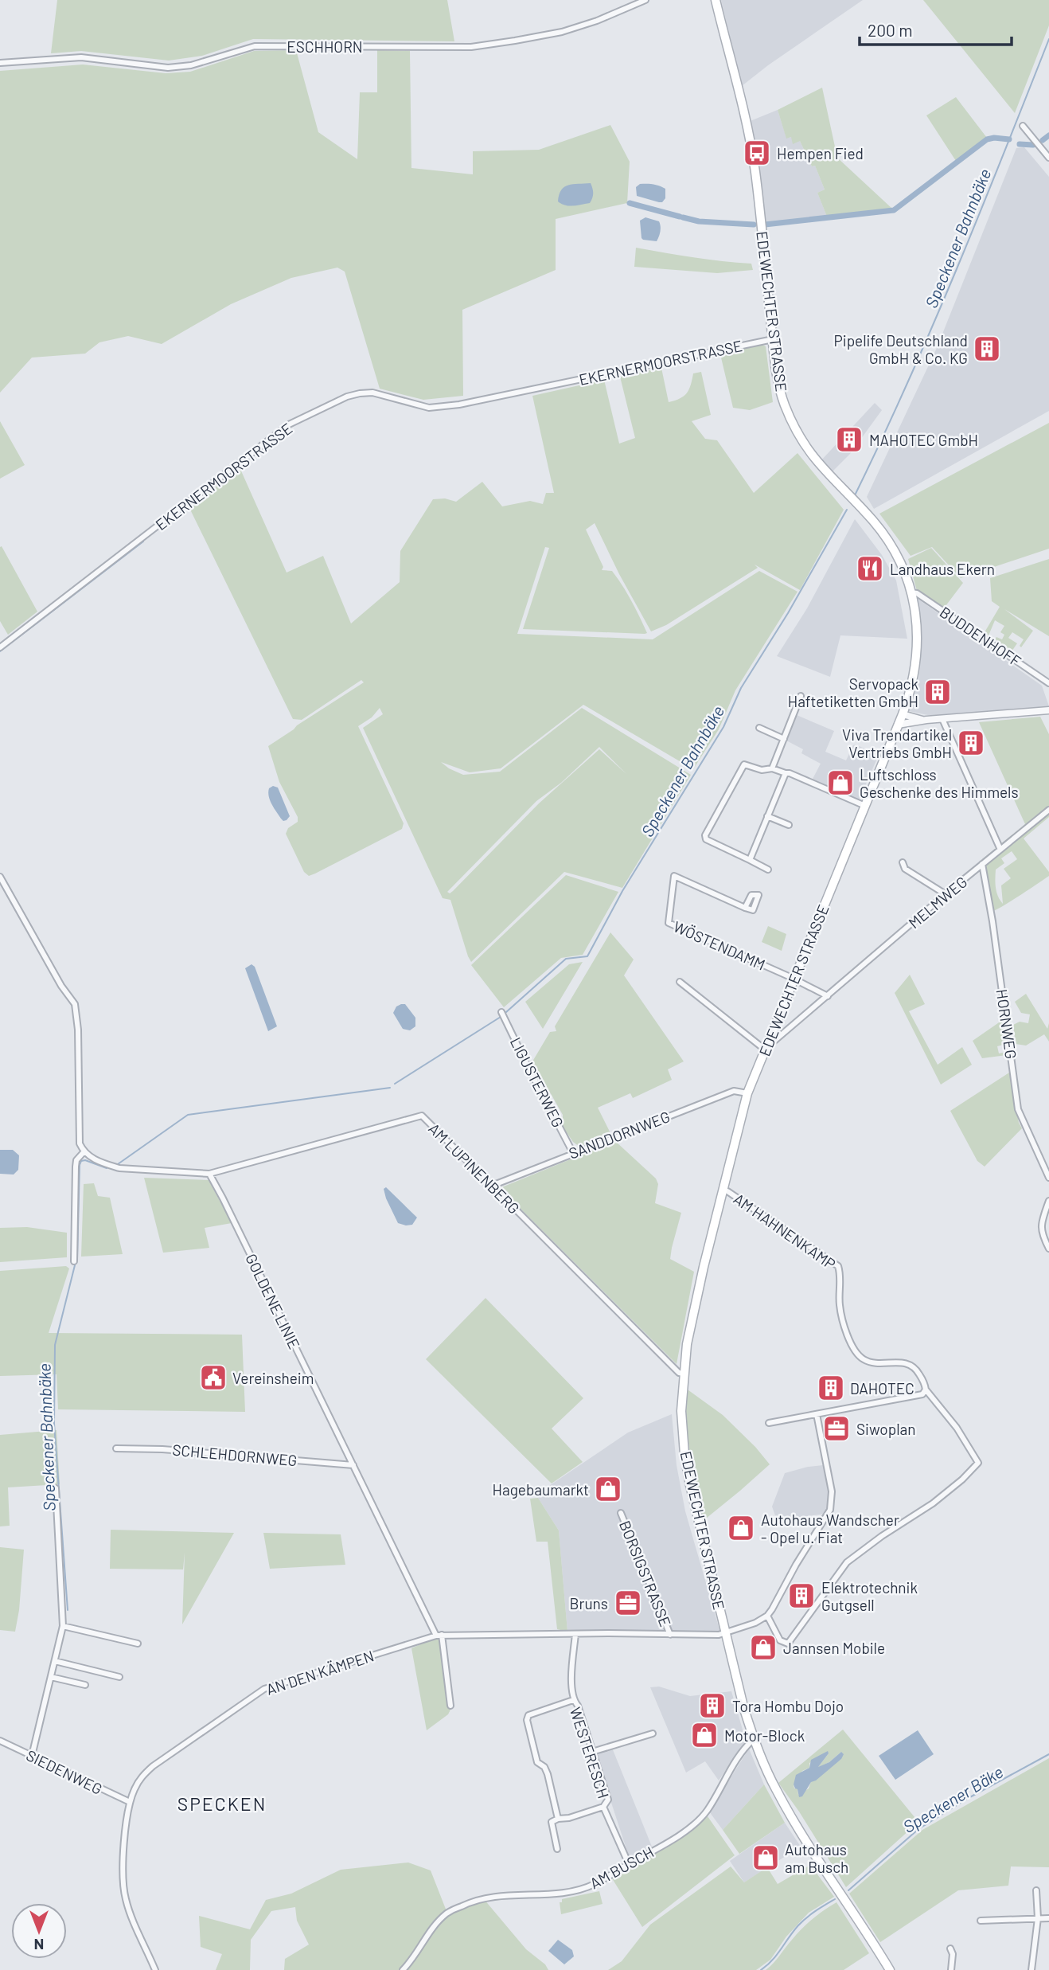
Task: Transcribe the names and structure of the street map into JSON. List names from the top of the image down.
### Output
{
  "streets": {
    "main road": ["EDEWECHTER STRASSE"],
    "street": [
      "ESCHHORN",
      "EKERNERMOORSTRASSE",
      "BUDDENHOFF",
      "MELMWEG",
      "WÖSTENDAMM",
      "HORNWEG",
      "LIGUSTERWEG",
      "SANDDORNWEG",
      "AM LUPINENBERG",
      "AM HAHNENKAMP",
      "GOLDENE LINIE",
      "SCHLEHDORNWEG",
      "BORSIGSTRASSE",
      "AN DEN KÄMPEN",
      "WESTERESCH",
      "SIEDENWEG",
      "AM BUSCH"
    ]
  },
  "crossings": [
    ["EDEWECHTER STRASSE", "EKERNERMOORSTRASSE"],
    ["EDEWECHTER STRASSE", "BUDDENHOFF"],
    ["EDEWECHTER STRASSE", "WÖSTENDAMM"],
    ["EDEWECHTER STRASSE", "SANDDORNWEG"],
    ["EDEWECHTER STRASSE", "AM LUPINENBERG"],
    ["EDEWECHTER STRASSE", "AM HAHNENKAMP"],
    ["EDEWECHTER STRASSE", "AN DEN KÄMPEN"],
    ["EDEWECHTER STRASSE", "AM BUSCH"],
    ["MELMWEG", "HORNWEG"],
    ["LIGUSTERWEG", "SANDDORNWEG"],
    ["SANDDORNWEG", "AM LUPINENBERG"],
    ["AM LUPINENBERG", "GOLDENE LINIE"],
    ["AM HAHNENKAMP", "AN DEN KÄMPEN"],
    ["GOLDENE LINIE", "SCHLEHDORNWEG"],
    ["GOLDENE LINIE", "AN DEN KÄMPEN"],
    ["BORSIGSTRASSE", "AN DEN KÄMPEN"],
    ["AN DEN KÄMPEN", "WESTERESCH"],
    ["AN DEN KÄMPEN", "SIEDENWEG"],
    ["WESTERESCH", "AM BUSCH"]
  ],
  "districts": ["SPECKEN"],
  "water": ["Speckener Bahnbäke", "Speckener Bäke"],
  "places": {
    "bus stop": ["Hempen Fied"],
    "building": [
      "Pipelife Deutschland GmbH & Co. KG",
      "MAHOTEC GmbH",
      "Servopack Haftetiketten GmbH",
      "Viva Trendartikel Vertriebs GmbH",
      "DAHOTEC",
      "Elektrotechnik Gutgsell",
      "Tora Hombu Dojo"
    ],
    "restaurant": ["Landhaus Ekern"],
    "shop": [
      "Luftschloss Geschenke des Himmels",
      "Hagebaumarkt",
      "Autohaus Wandscher - Opel u. Fiat",
      "Jannsen Mobile",
      "Motor-Block",
      "Autohaus am Busch"
    ],
    "public building": ["Vereinsheim"],
    "office": ["Siwoplan", "Bruns"]
  },
  "scale_bar": "200 m",
  "north": "bottom"
}
